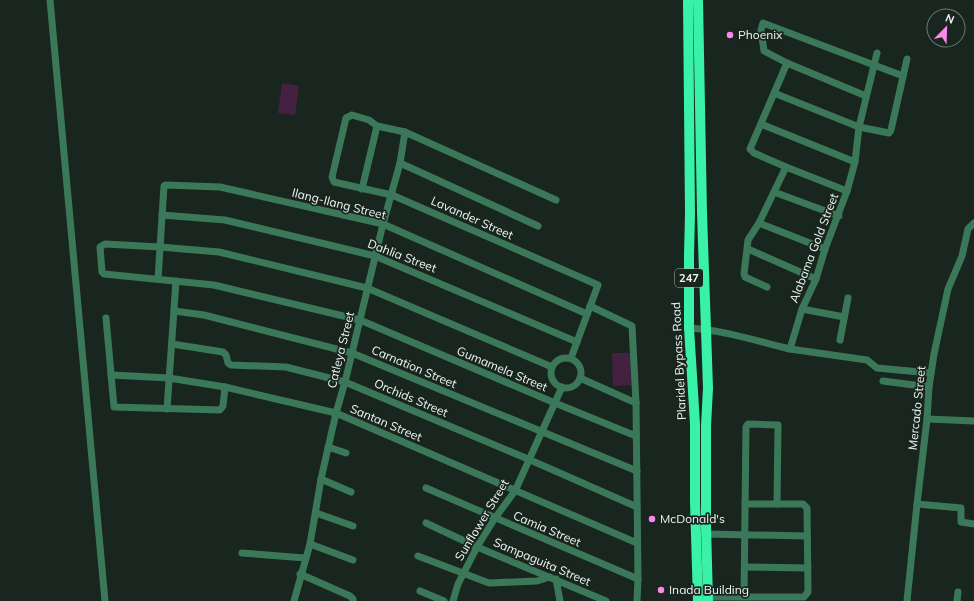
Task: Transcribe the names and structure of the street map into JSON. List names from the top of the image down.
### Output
{
  "streets": {
    "highway": ["247", "Plaridel Bypass Road"],
    "street": [
      "Ilang-Ilang Street",
      "Lavander Street",
      "Alabama Gold Street",
      "Dahlia Street",
      "Catleya Street",
      "Carnation Street",
      "Gumamela Street",
      "Orchids Street",
      "Mercado Street",
      "Santan Street",
      "Sunflower Street",
      "Camia Street",
      "Sampaguita Street"
    ]
  },
  "crossings": [
    ["Ilang-Ilang Street", "Dahlia Street"],
    ["Ilang-Ilang Street", "Catleya Street"],
    ["Ilang-Ilang Street", "Gumamela Street"],
    ["Lavander Street", "Catleya Street"],
    ["Dahlia Street", "Catleya Street"],
    ["Catleya Street", "Carnation Street"],
    ["Catleya Street", "Gumamela Street"],
    ["Catleya Street", "Orchids Street"],
    ["Catleya Street", "Santan Street"],
    ["Carnation Street", "Sunflower Street"],
    ["Gumamela Street", "Sunflower Street"],
    ["Orchids Street", "Sunflower Street"],
    ["Santan Street", "Sunflower Street"],
    ["Sunflower Street", "Camia Street"],
    ["Sunflower Street", "Sampaguita Street"]
  ],
  "places": ["Phoenix", "McDonald's", "Inada Building"],
  "north": "top right"
}
